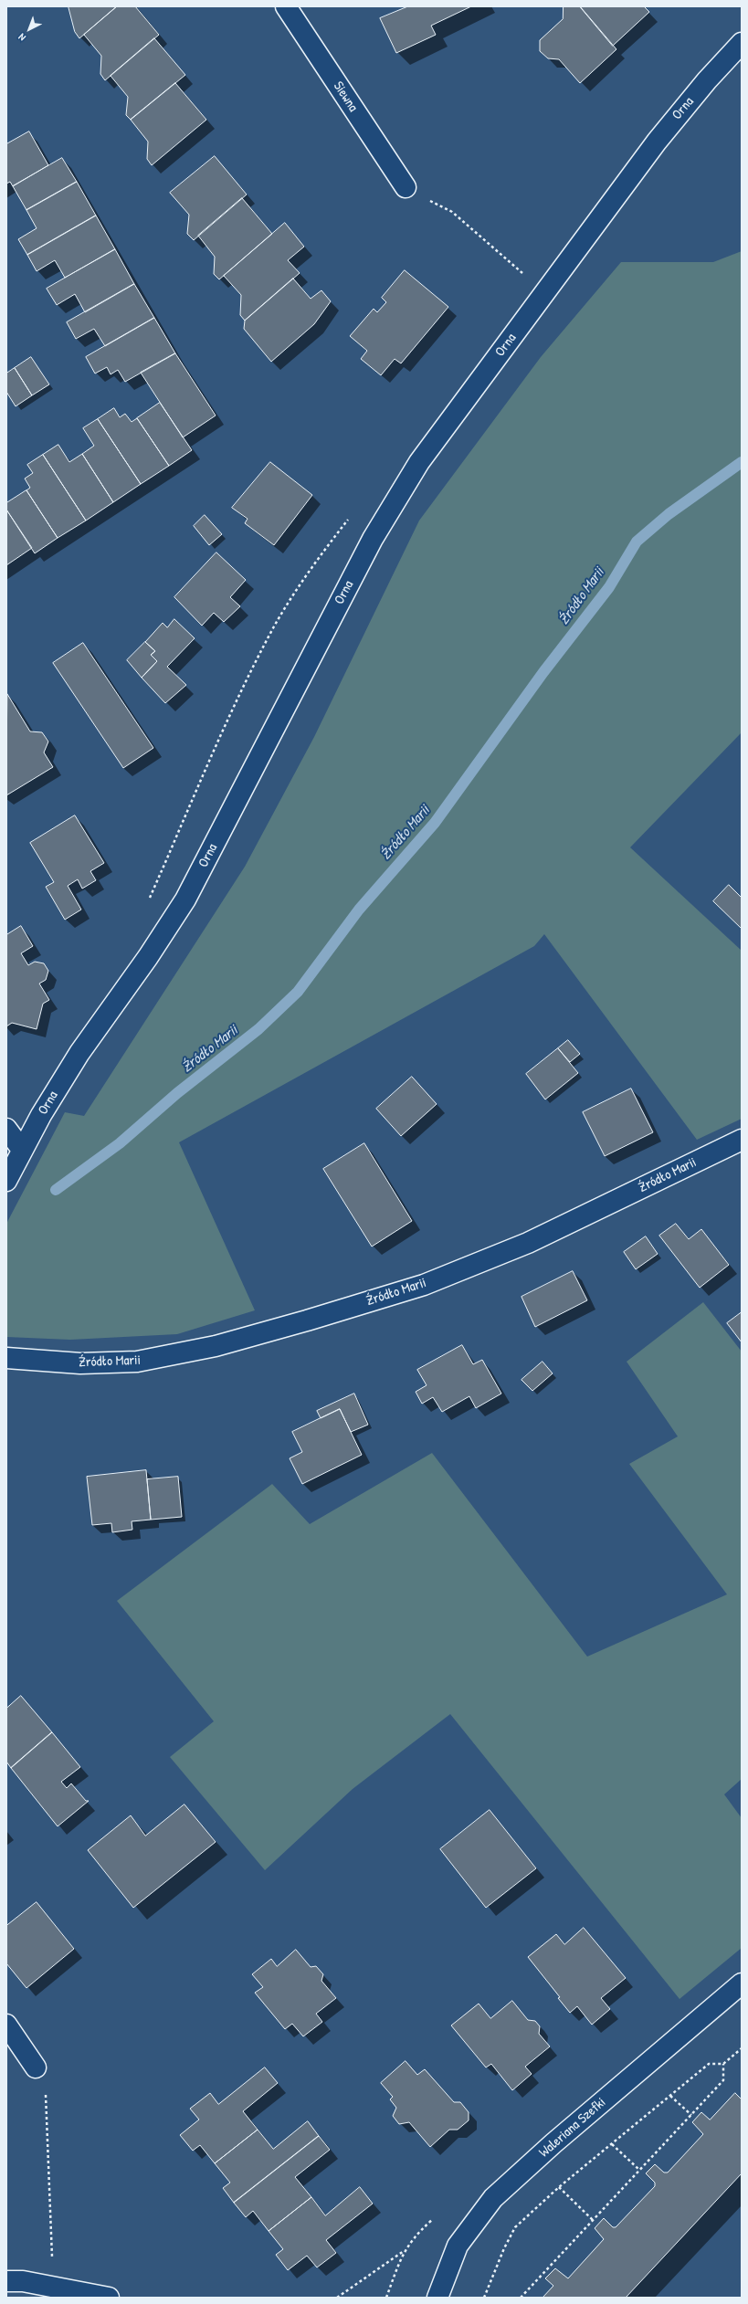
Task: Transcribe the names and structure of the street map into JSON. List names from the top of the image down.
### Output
{
  "streets": {
    "street": [
      "Siewna",
      "Orna",
      "Źródło Marii",
      "Waleriana Szefki"
    ]
  },
  "water": ["Źródło Marii"],
  "north": "bottom left"
}
